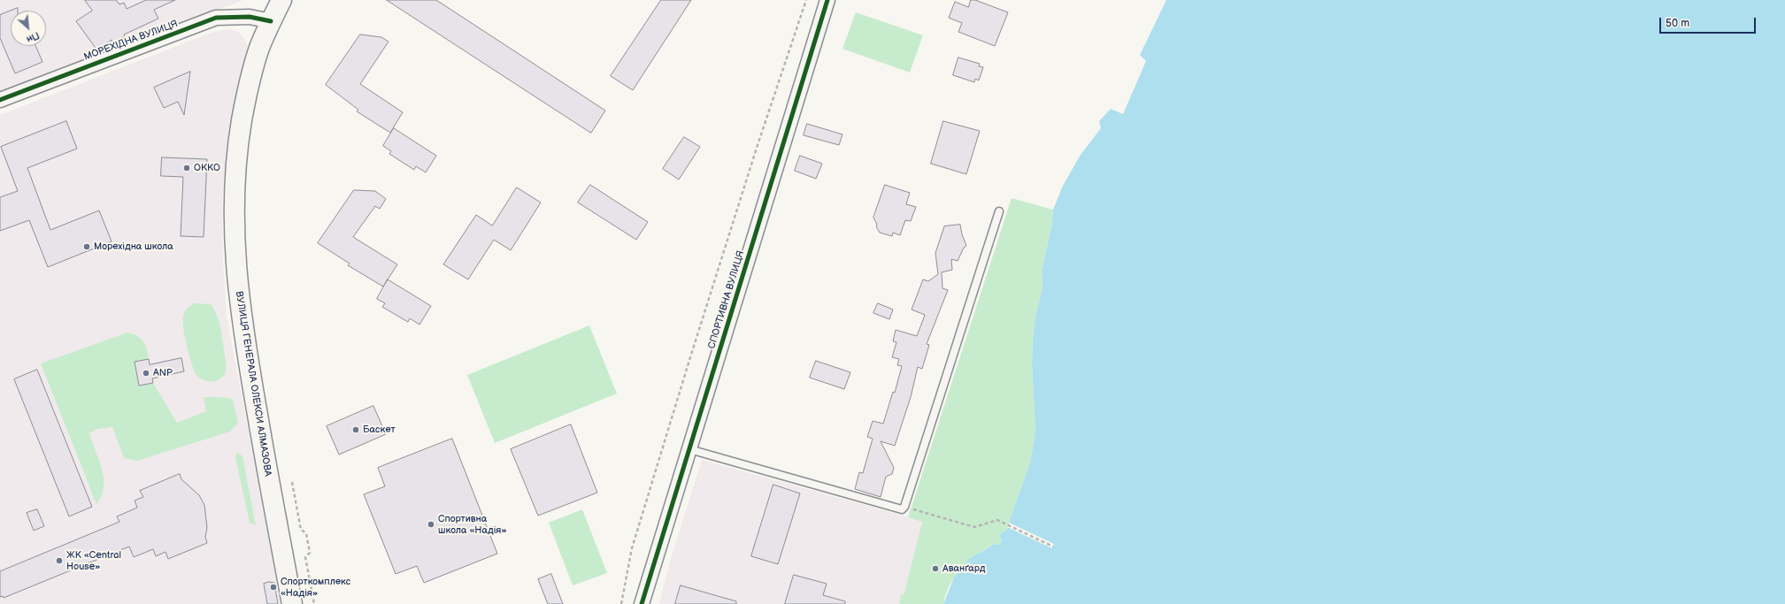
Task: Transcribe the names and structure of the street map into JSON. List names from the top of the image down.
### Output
{
  "streets": {
    "main road": ["ВУЛИЦЯ ГЕНЕРАЛА ОЛЕКСИ АЛМАЗОВА"],
    "street": ["МОРЕХІДНА ВУЛИЦЯ", "СПОРТИВНА ВУЛИЦЯ"]
  },
  "crossings": [
    ["МОРЕХІДНА ВУЛИЦЯ", "ВУЛИЦЯ ГЕНЕРАЛА ОЛЕКСИ АЛМАЗОВА"]
  ],
  "places": [
    "ОККО",
    "Морехідна школа",
    "ANP",
    "Баскет",
    "Спортивна школа «Надія»",
    "ЖК «Central House»",
    "Аванґард",
    "Спорткомплекс «Надія»"
  ],
  "scale_bar": "50 m",
  "north": "bottom right"
}
